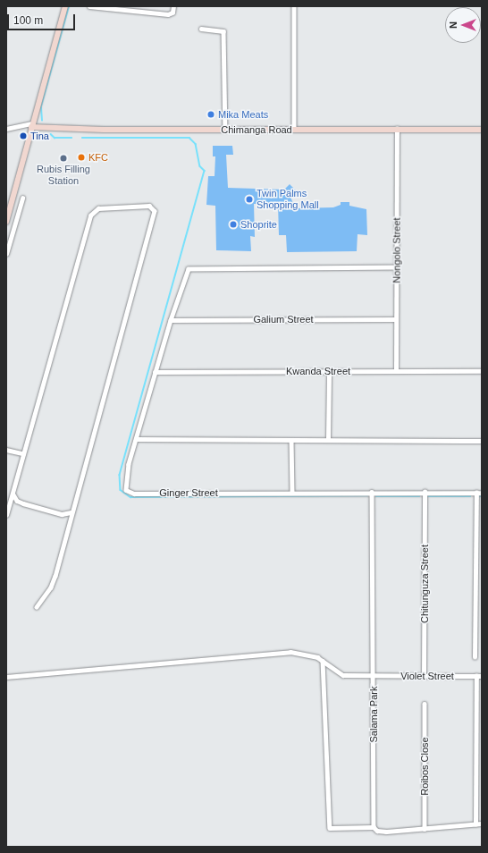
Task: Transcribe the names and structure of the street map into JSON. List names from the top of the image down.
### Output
{
  "streets": {
    "street": [
      "Chimanga Road",
      "Nongolo Street",
      "Galium Street",
      "Kwanda Street",
      "Ginger Street",
      "Chitunguza Street",
      "Violet Street",
      "Salama Park",
      "Roibos Close"
    ]
  },
  "crossings": [
    ["Chimanga Road", "Nongolo Street"],
    ["Nongolo Street", "Galium Street"],
    ["Nongolo Street", "Kwanda Street"],
    ["Nongolo Street", "Ginger Street"],
    ["Galium Street", "Ginger Street"],
    ["Kwanda Street", "Ginger Street"],
    ["Ginger Street", "Chitunguza Street"],
    ["Ginger Street", "Salama Park"],
    ["Chitunguza Street", "Violet Street"],
    ["Violet Street", "Salama Park"]
  ],
  "places": [
    "Mika Meats",
    "Tina",
    "KFC",
    "Rubis Filling Station",
    "Twin Palms Shopping Mall",
    "Shoprite"
  ],
  "scale_bar": "100 m",
  "north": "left"
}
